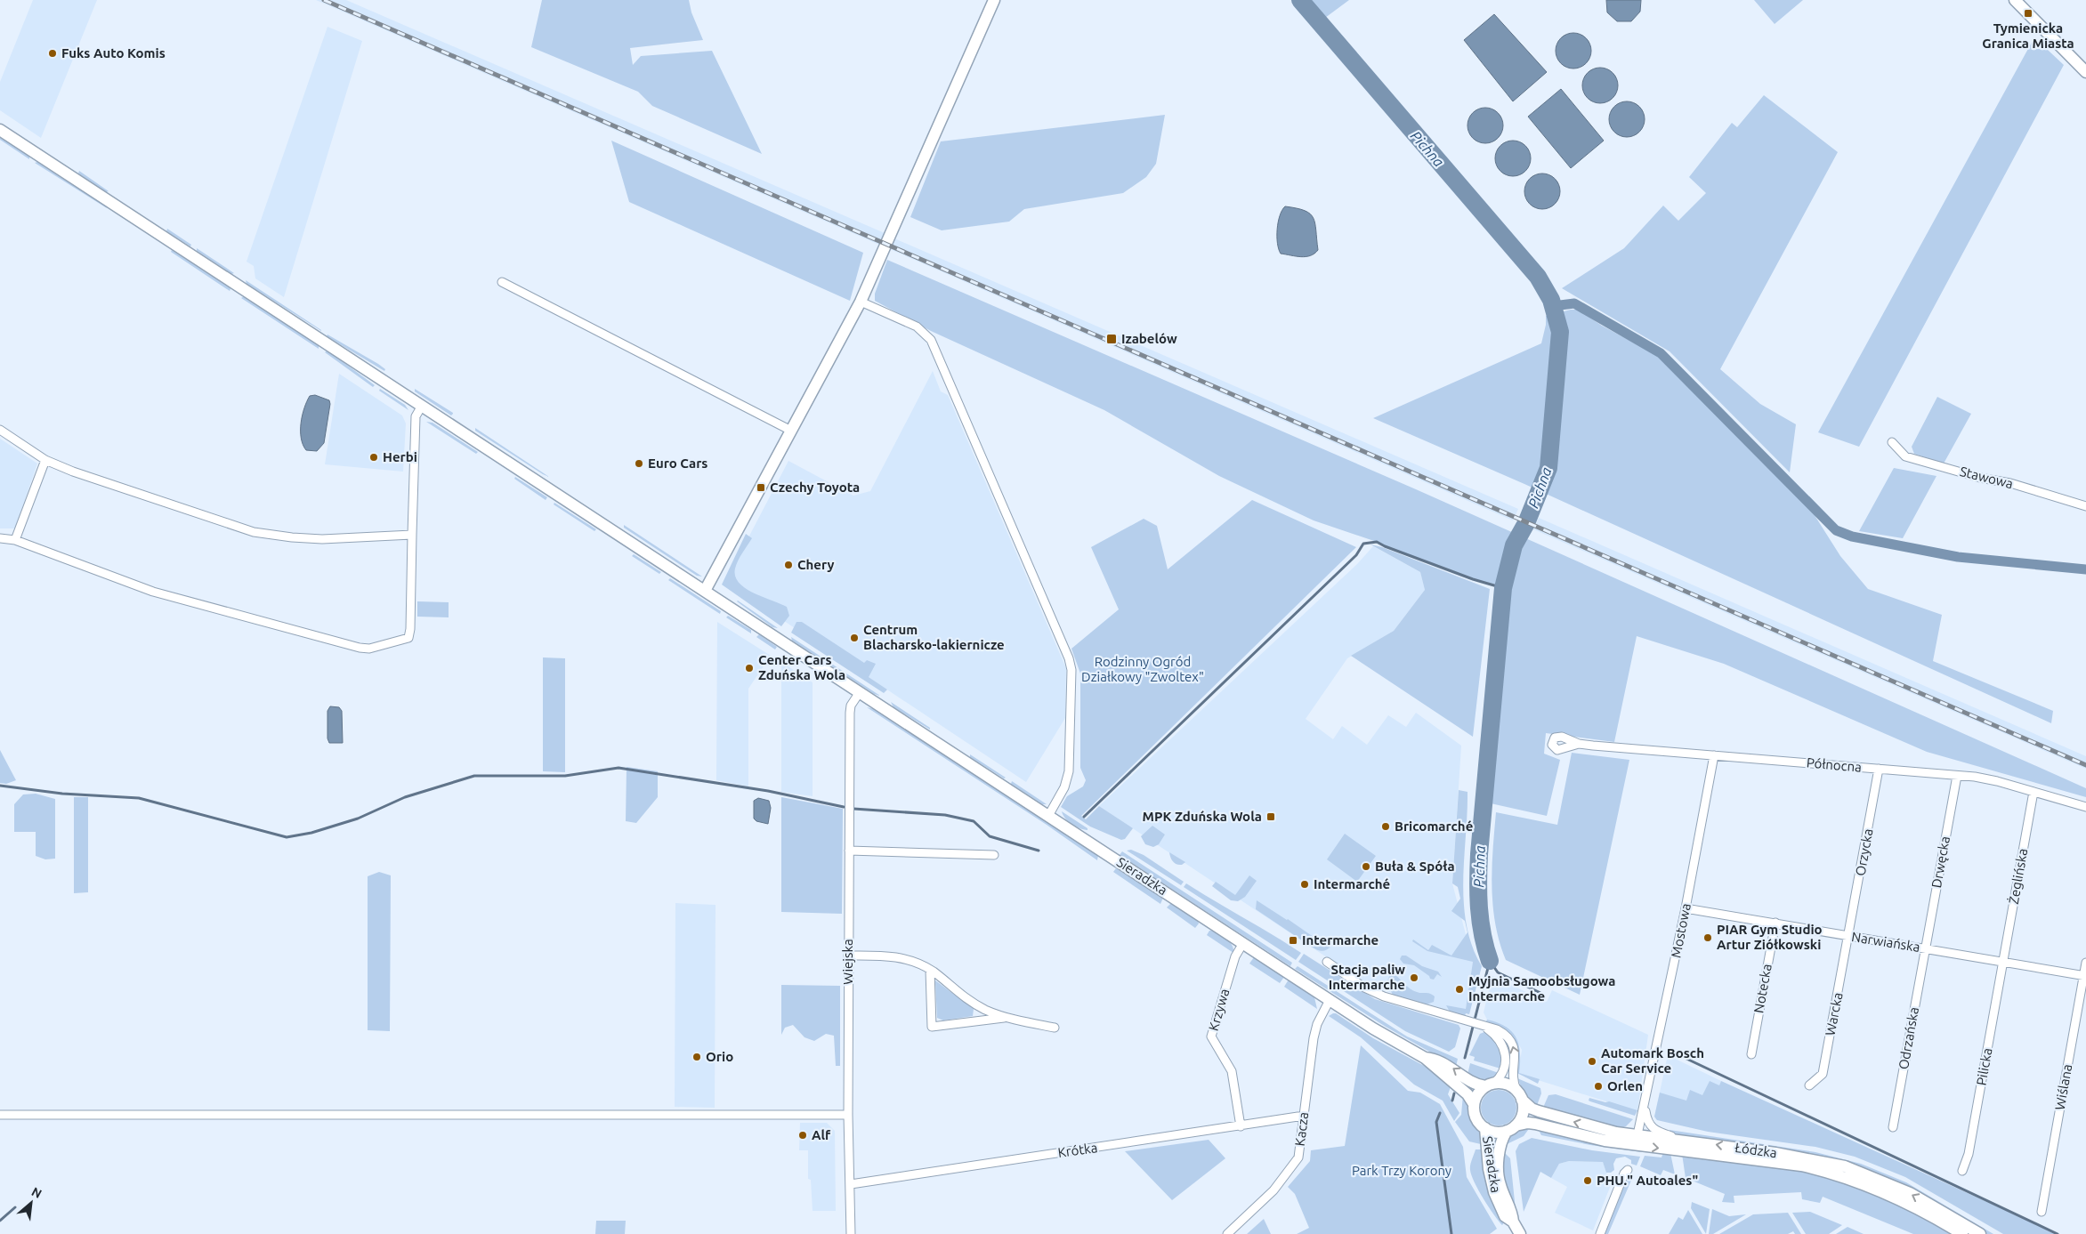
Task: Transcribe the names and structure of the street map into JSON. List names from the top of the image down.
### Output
{
  "streets": {
    "main road": ["Sieradzka", "Łódzka"],
    "street": [
      "Stawowa",
      "Północna",
      "Orzycka",
      "Drwęcka",
      "Żeglińska",
      "Mostowa",
      "Narwiańska",
      "Wiejska",
      "Notecka",
      "Krzywa",
      "Warcka",
      "Odrzańska",
      "Pilicka",
      "Wiślana",
      "Kacza",
      "Krótka"
    ]
  },
  "crossings": [
    ["Północna", "Orzycka"],
    ["Północna", "Drwęcka"],
    ["Północna", "Żeglińska"],
    ["Północna", "Mostowa"],
    ["Orzycka", "Narwiańska"],
    ["Orzycka", "Warcka"],
    ["Drwęcka", "Narwiańska"],
    ["Drwęcka", "Odrzańska"],
    ["Sieradzka", "Wiejska"],
    ["Sieradzka", "Krzywa"],
    ["Sieradzka", "Kacza"],
    ["Sieradzka", "Łódzka"],
    ["Żeglińska", "Narwiańska"],
    ["Żeglińska", "Pilicka"],
    ["Mostowa", "Narwiańska"],
    ["Mostowa", "Łódzka"],
    ["Narwiańska", "Notecka"],
    ["Narwiańska", "Warcka"],
    ["Narwiańska", "Odrzańska"],
    ["Narwiańska", "Pilicka"],
    ["Narwiańska", "Wiślana"],
    ["Wiejska", "Krótka"],
    ["Krzywa", "Krótka"],
    ["Kacza", "Krótka"]
  ],
  "water": ["Pichna"],
  "parks": ["Rodzinny Ogród Działkowy \"Zwoltex\"", "Park Trzy Korony"],
  "places": {
    "transit": [
      "Tymienicka Granica Miasta",
      "Izabelów",
      "Czechy Toyota",
      "MPK Zduńska Wola",
      "Intermarche"
    ],
    "other": [
      "Fuks Auto Komis",
      "Herbi",
      "Euro Cars",
      "Chery",
      "Centrum Blacharsko-lakiernicze",
      "Center Cars Zduńska Wola",
      "Bricomarché",
      "Buła & Spóła",
      "Intermarché",
      "PIAR Gym Studio Artur Ziółkowski",
      "Stacja paliw Intermarche",
      "Myjnia Samoobsługowa Intermarche",
      "Orio",
      "Automark Bosch Car Service",
      "Orlen",
      "Alf",
      "PHU.\" Autoales\""
    ]
  },
  "north": "top right"
}
